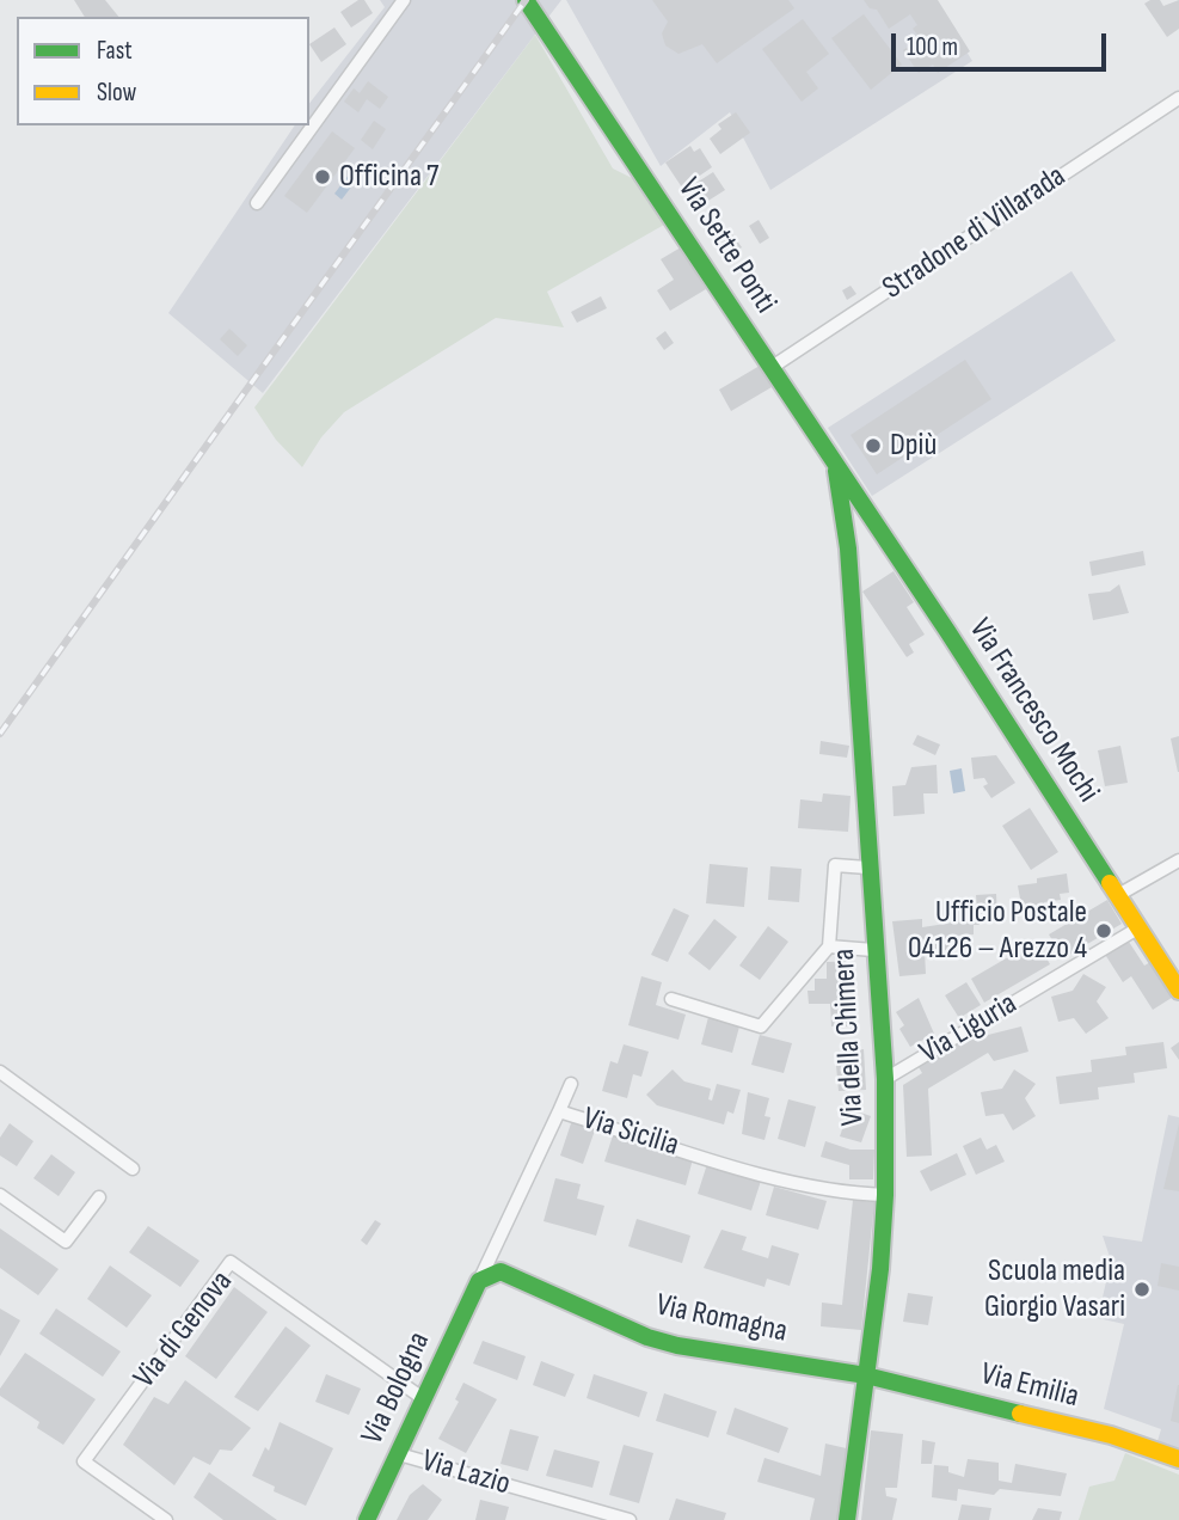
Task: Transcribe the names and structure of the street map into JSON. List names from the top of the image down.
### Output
{
  "streets": {
    "main road": [
      "Via Sette Ponti",
      "Via Francesco Mochi",
      "Via della Chimera",
      "Via Romagna",
      "Via Emilia",
      "Via Bologna"
    ],
    "street": [
      "Stradone di Villarada",
      "Via Liguria",
      "Via Sicilia",
      "Via di Genova",
      "Via Lazio"
    ]
  },
  "crossings": [
    ["Stradone di Villarada", "Via Sette Ponti"],
    ["Via Sette Ponti", "Via Francesco Mochi"],
    ["Via Sette Ponti", "Via della Chimera"],
    ["Via Francesco Mochi", "Via Liguria"],
    ["Via Francesco Mochi", "Via della Chimera"],
    ["Via Liguria", "Via della Chimera"],
    ["Via della Chimera", "Via Sicilia"],
    ["Via della Chimera", "Via Romagna"],
    ["Via della Chimera", "Via Emilia"],
    ["Via Sicilia", "Via Romagna"],
    ["Via Sicilia", "Via Bologna"],
    ["Via Romagna", "Via Emilia"],
    ["Via Romagna", "Via Bologna"],
    ["Via di Genova", "Via Bologna"],
    ["Via Bologna", "Via Lazio"]
  ],
  "places": [
    "Officina 7",
    "Dpiù",
    "Ufficio Postale 04126 – Arezzo 4",
    "Scuola media Giorgio Vasari"
  ],
  "legend": ["Fast", "Slow"],
  "scale_bar": "100 m"
}
